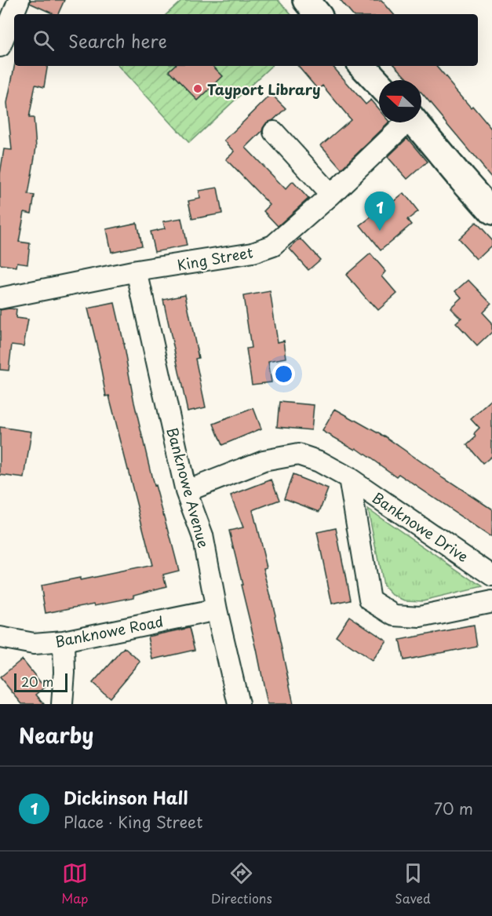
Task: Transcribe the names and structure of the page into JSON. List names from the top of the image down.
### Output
{
  "streets": {
    "street": [
      "King Street",
      "Banknowe Avenue",
      "Banknowe Drive",
      "Banknowe Road"
    ]
  },
  "crossings": [
    ["King Street", "Banknowe Avenue"],
    ["Banknowe Avenue", "Banknowe Drive"],
    ["Banknowe Avenue", "Banknowe Road"]
  ],
  "places": ["Tayport Library"],
  "scale_bar": "20 m",
  "north": "left",
  "page": {
    "search": "Search here",
    "pins": "1",
    "scale": "20 m",
    "heading": "Nearby",
    "list": [
      {
        "mark": "1",
        "name": "Dickinson Hall",
        "note": "Place · King Street",
        "value": "70 m"
      }
    ],
    "nav": ["Map", "Directions", "Saved"]
  }
}
